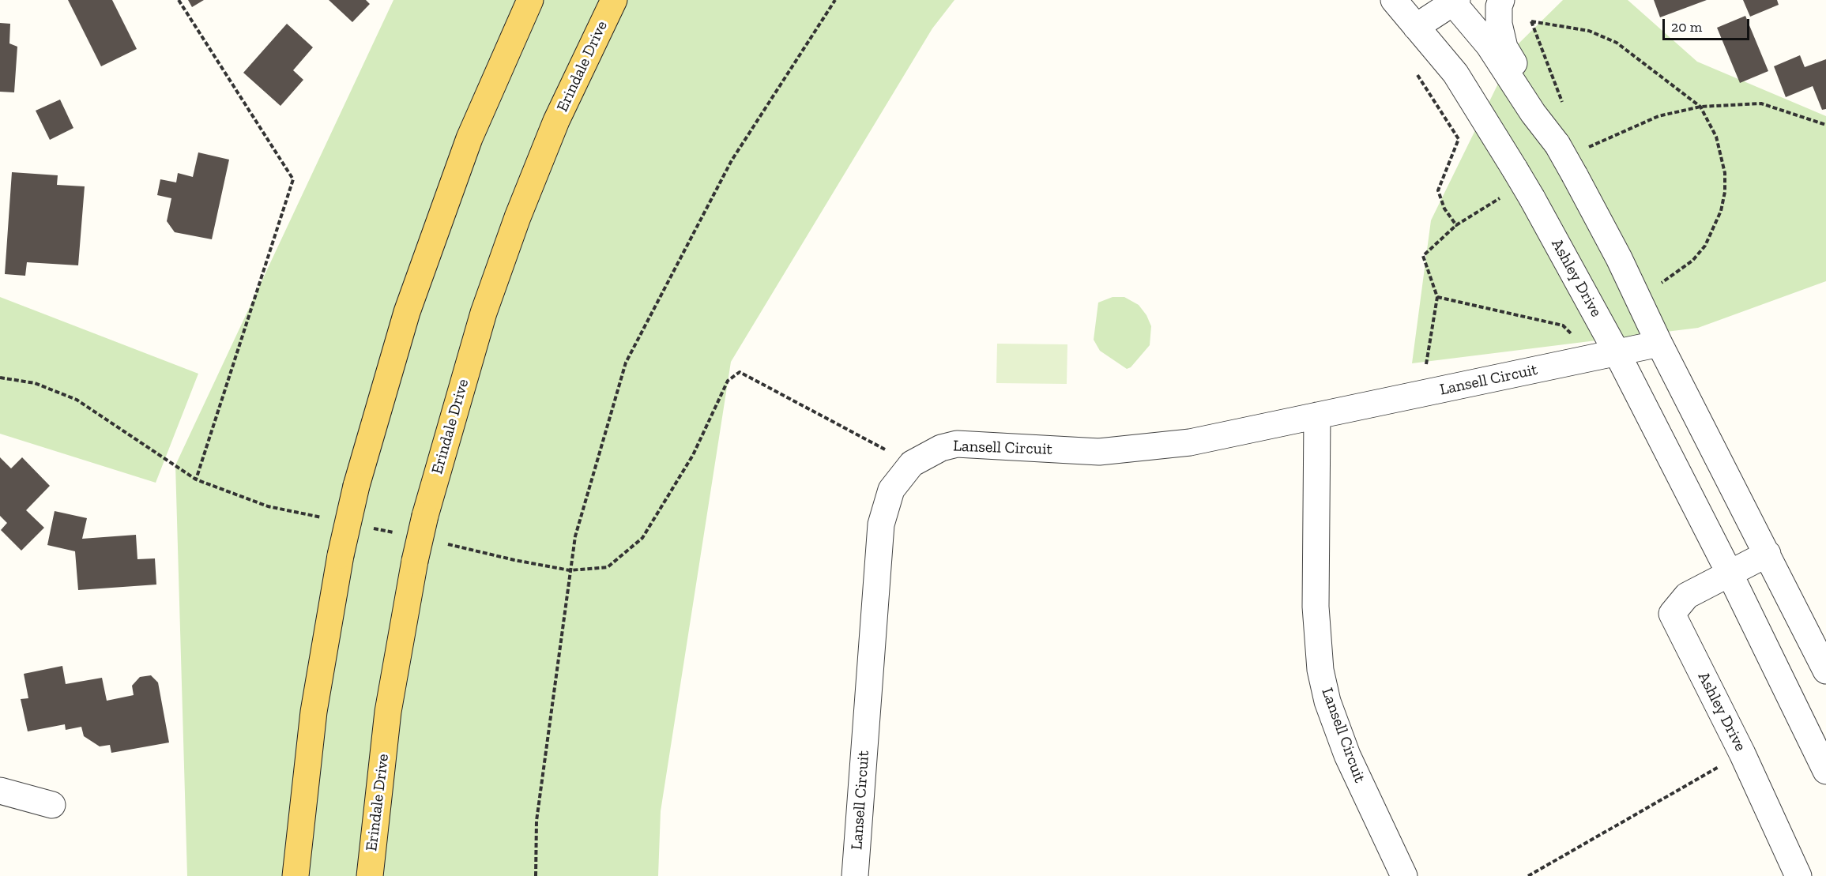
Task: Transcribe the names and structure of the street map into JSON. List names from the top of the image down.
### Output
{
  "streets": {
    "main road": ["Erindale Drive"],
    "street": ["Ashley Drive", "Lansell Circuit"]
  },
  "crossings": [
    ["Ashley Drive", "Lansell Circuit"]
  ],
  "scale_bar": "20 m"
}
